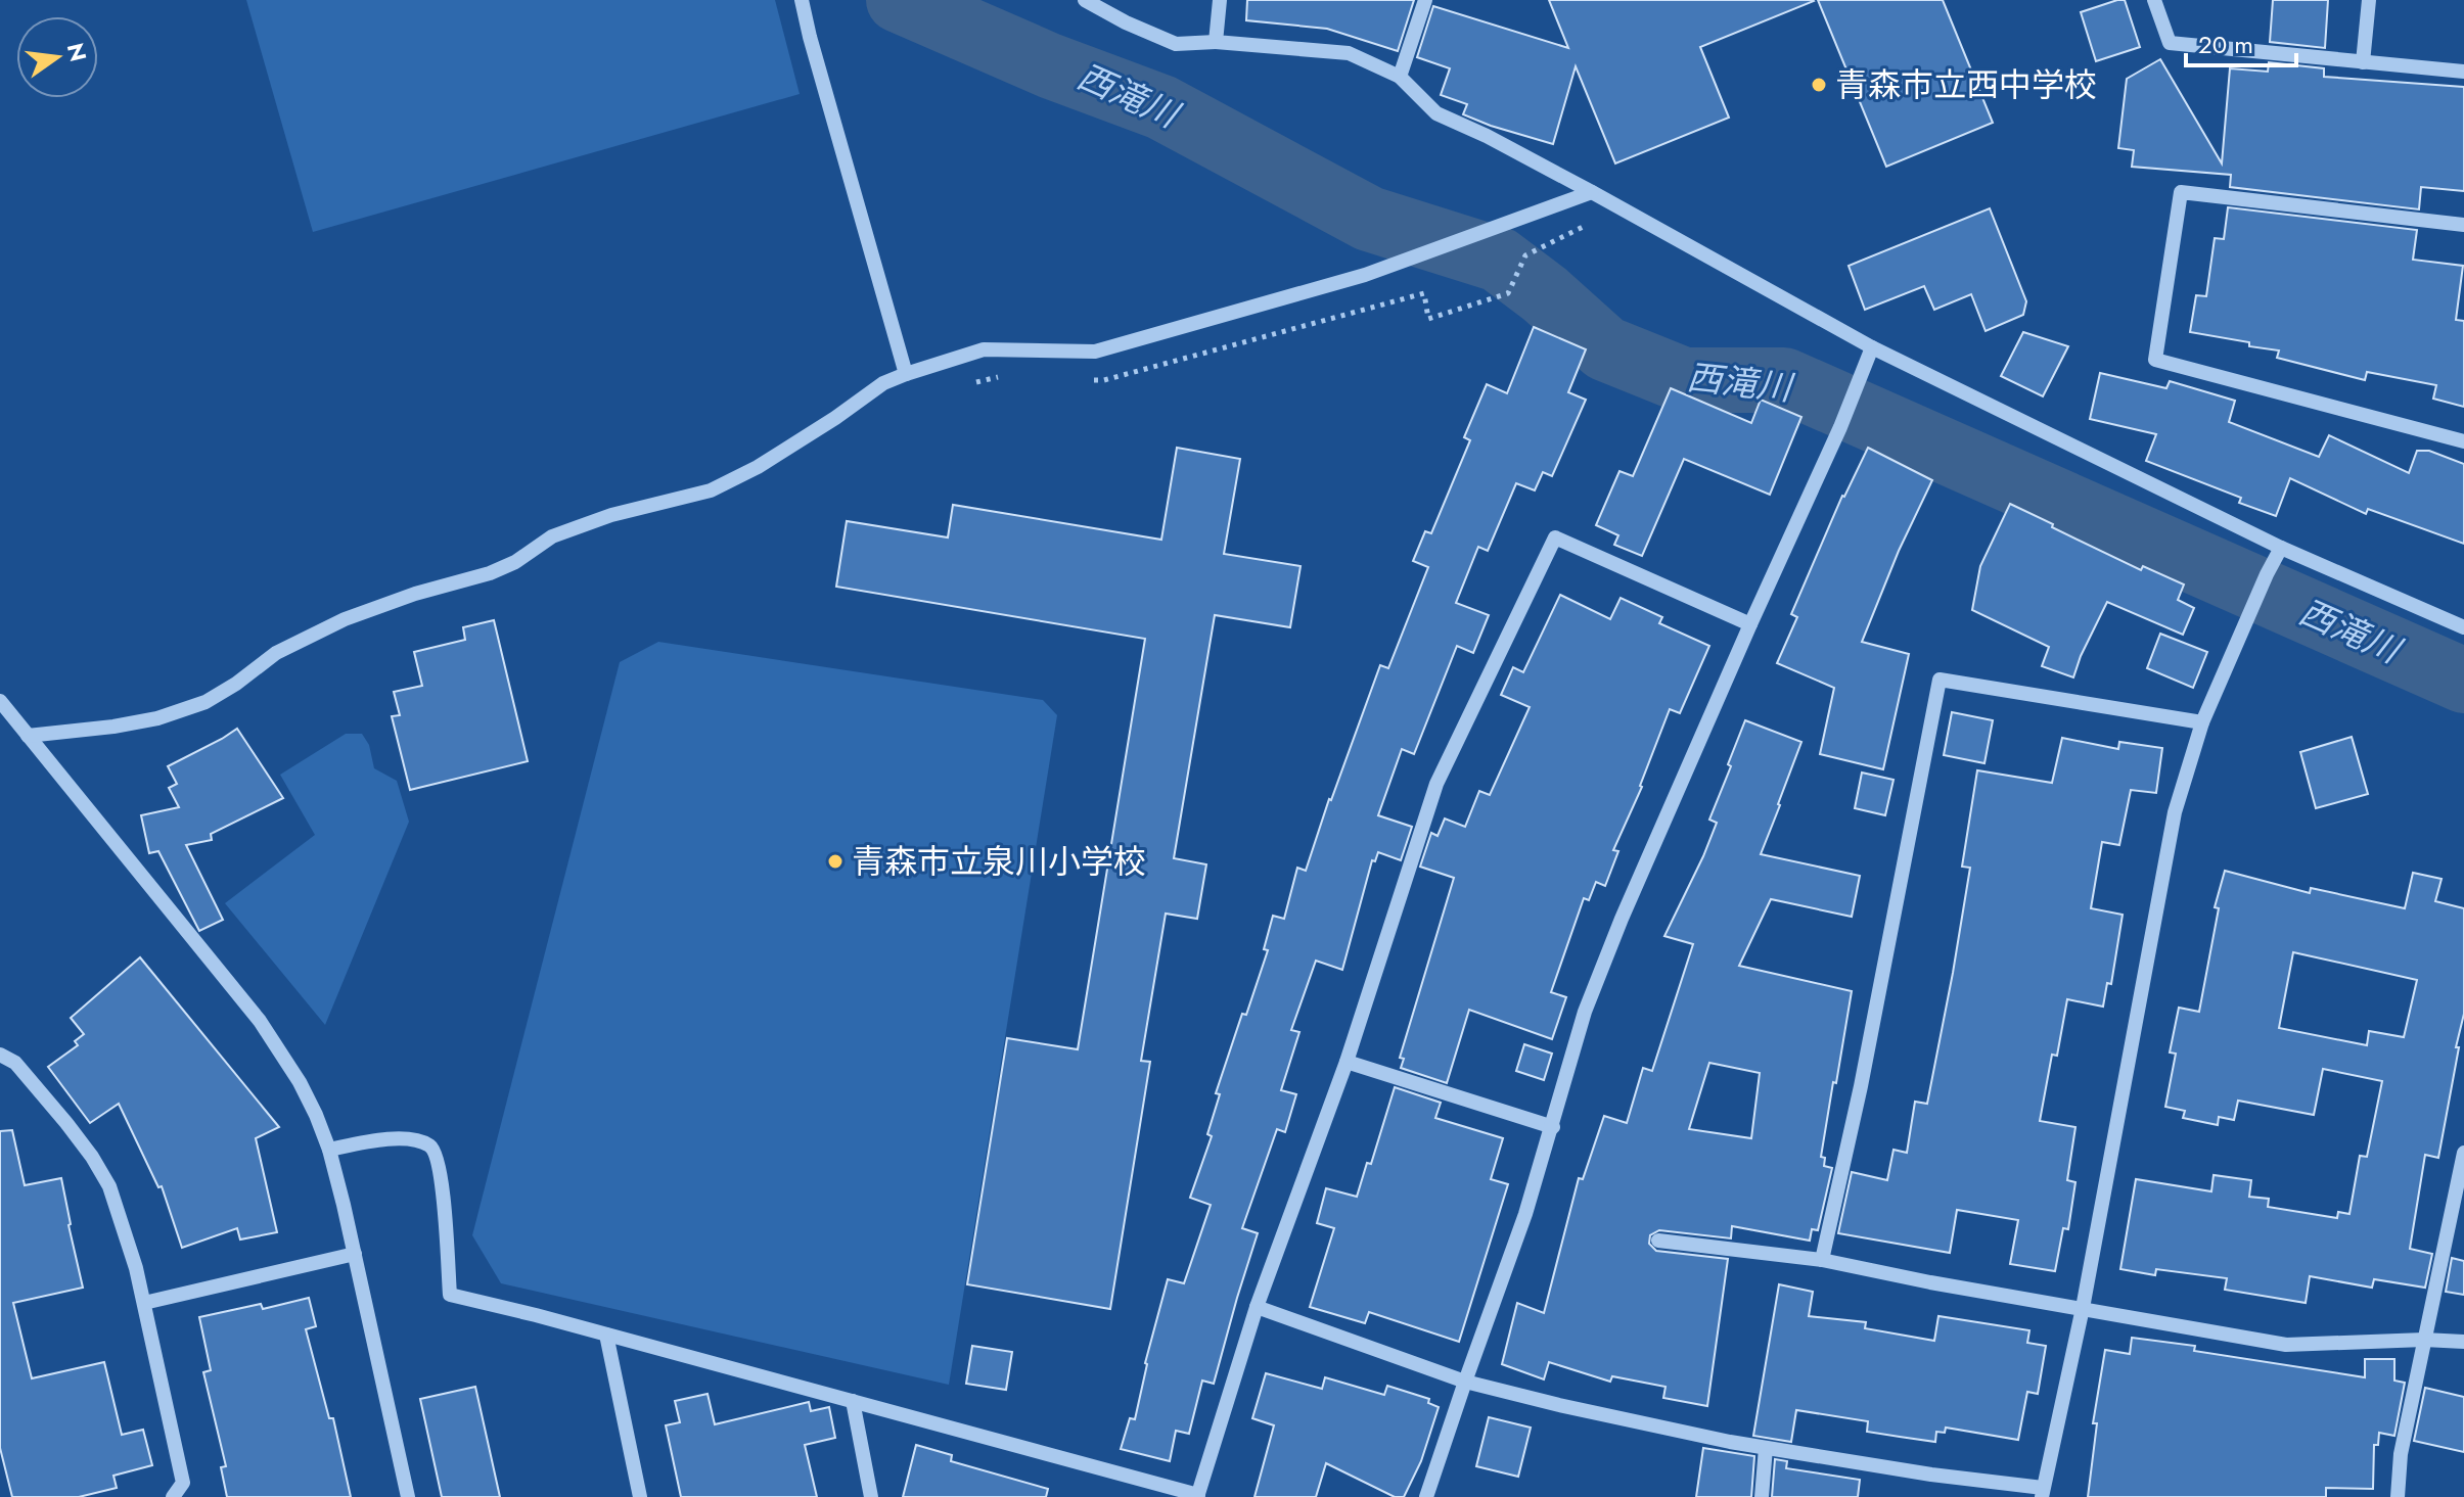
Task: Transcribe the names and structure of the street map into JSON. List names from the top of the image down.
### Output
{
  "water": ["西滝川"],
  "places": ["青森市立西中学校", "青森市立泉川小学校"],
  "scale_bar": "20 m",
  "north": "right"
}
